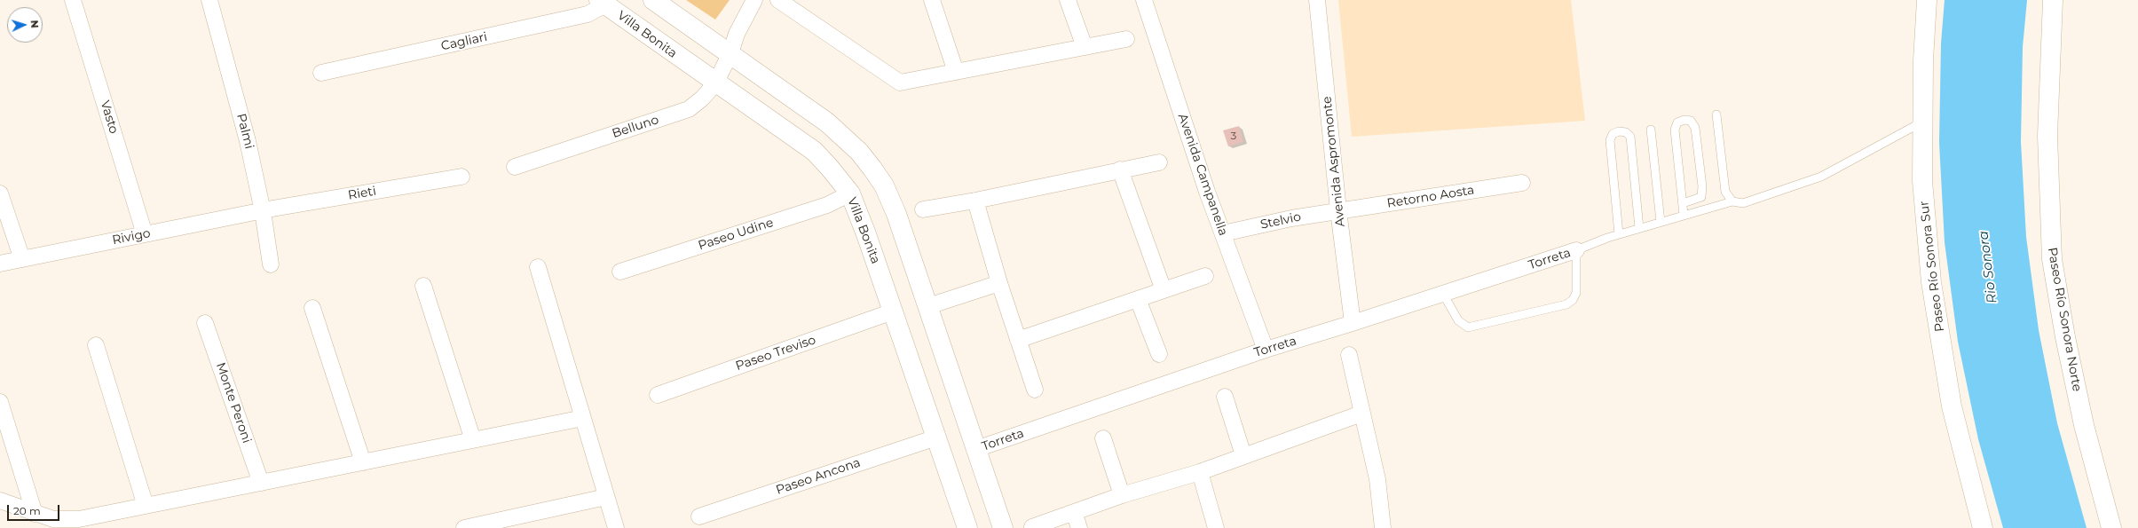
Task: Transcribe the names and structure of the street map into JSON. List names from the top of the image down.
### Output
{
  "streets": {
    "street": [
      "Villa Bonita",
      "Cagliari",
      "Vasto",
      "Belluno",
      "Palmi",
      "Avenida Aspromonte",
      "Avenida Campanella",
      "Rieti",
      "Retorno Aosta",
      "Stelvio",
      "Paseo Udine",
      "Rivigo",
      "Torreta",
      "Paseo Río Sonora Sur",
      "Paseo Río Sonora Norte",
      "Paseo Treviso",
      "Monte Peroni",
      "Paseo Ancona"
    ]
  },
  "crossings": [
    ["Villa Bonita", "Cagliari"],
    ["Villa Bonita", "Belluno"],
    ["Villa Bonita", "Paseo Udine"],
    ["Villa Bonita", "Paseo Treviso"],
    ["Villa Bonita", "Paseo Ancona"],
    ["Vasto", "Rivigo"],
    ["Palmi", "Rieti"],
    ["Palmi", "Rivigo"],
    ["Avenida Aspromonte", "Retorno Aosta"],
    ["Avenida Aspromonte", "Stelvio"],
    ["Avenida Aspromonte", "Torreta"],
    ["Avenida Campanella", "Stelvio"],
    ["Avenida Campanella", "Torreta"],
    ["Rieti", "Rivigo"],
    ["Retorno Aosta", "Stelvio"]
  ],
  "water": ["Rio Sonora"],
  "house_numbers": ["3"],
  "scale_bar": "20 m",
  "north": "right"
}
